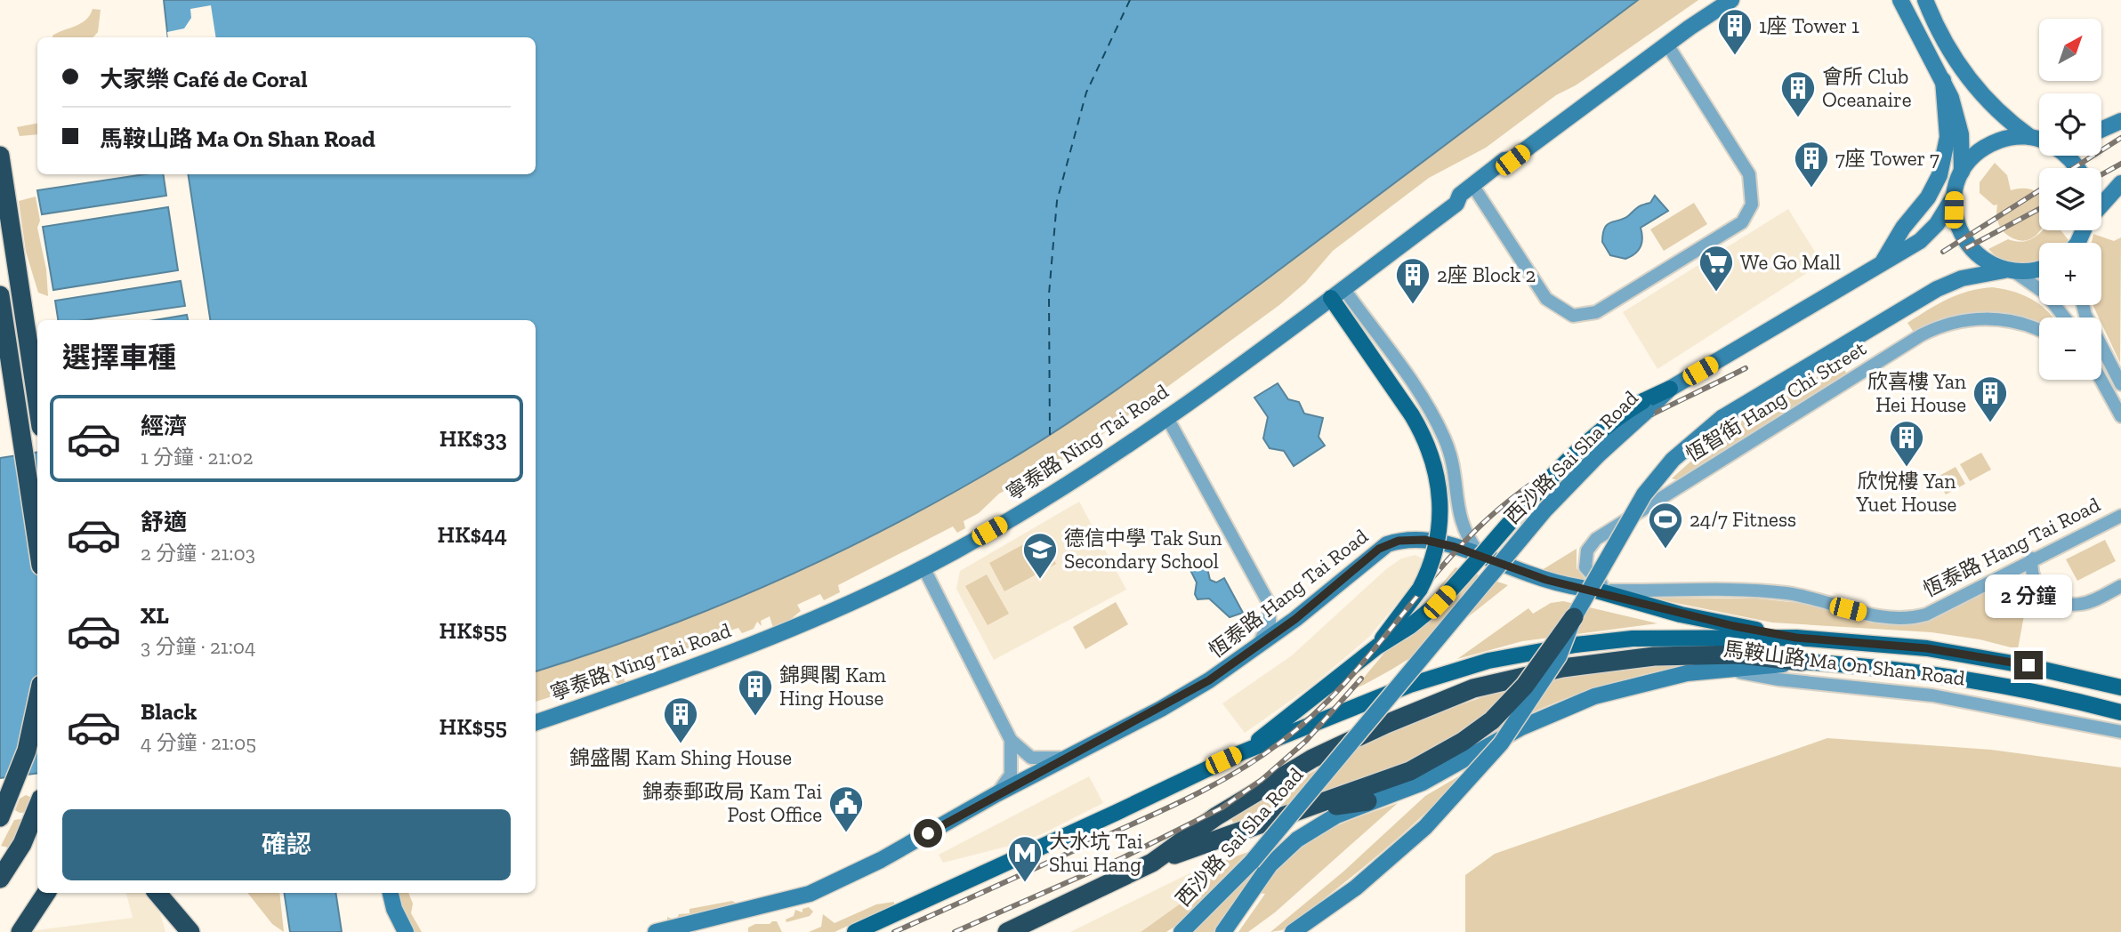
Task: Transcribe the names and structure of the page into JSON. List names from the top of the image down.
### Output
{
  "streets": {
    "highway": ["馬鞍山路 Ma On Shan Road"],
    "main road": ["寧泰路 Ning Tai Road", "西沙路 Sai Sha Road", "恆泰路 Hang Tai Road"],
    "street": ["恆智街 Hang Chi Street"]
  },
  "crossings": [
    ["恆智街 Hang Chi Street", "恆泰路 Hang Tai Road"]
  ],
  "places": {
    "building": [
      "1座 Tower 1",
      "會所 Club Oceanaire",
      "7座 Tower 7",
      "2座 Block 2",
      "欣喜樓 Yan Hei House",
      "欣悅樓 Yan Yuet House",
      "錦興閣 Kam Hing House",
      "錦盛閣 Kam Shing House"
    ],
    "supermarket": ["We Go Mall"],
    "sports": ["24/7 Fitness"],
    "school or university": ["德信中學 Tak Sun Secondary School"],
    "public building": ["錦泰郵政局 Kam Tai Post Office"],
    "metro station": ["大水坑 Tai Shui Hang"]
  },
  "north": "top right",
  "page": {
    "map_buttons": ["+", "−"],
    "banner": ["大家樂 Café de Coral", "馬鞍山路 Ma On Shan Road"],
    "heading": "選擇車種",
    "list": [
      {
        "name": "經濟",
        "note": "1 分鐘 · 21:02",
        "value": "HK$33"
      },
      {
        "name": "舒適",
        "note": "2 分鐘 · 21:03",
        "value": "HK$44"
      },
      {
        "name": "XL",
        "note": "3 分鐘 · 21:04",
        "value": "HK$55"
      },
      {
        "name": "Black",
        "note": "4 分鐘 · 21:05",
        "value": "HK$55"
      }
    ],
    "bubble": "2 分鐘",
    "buttons": "確認"
  }
}
